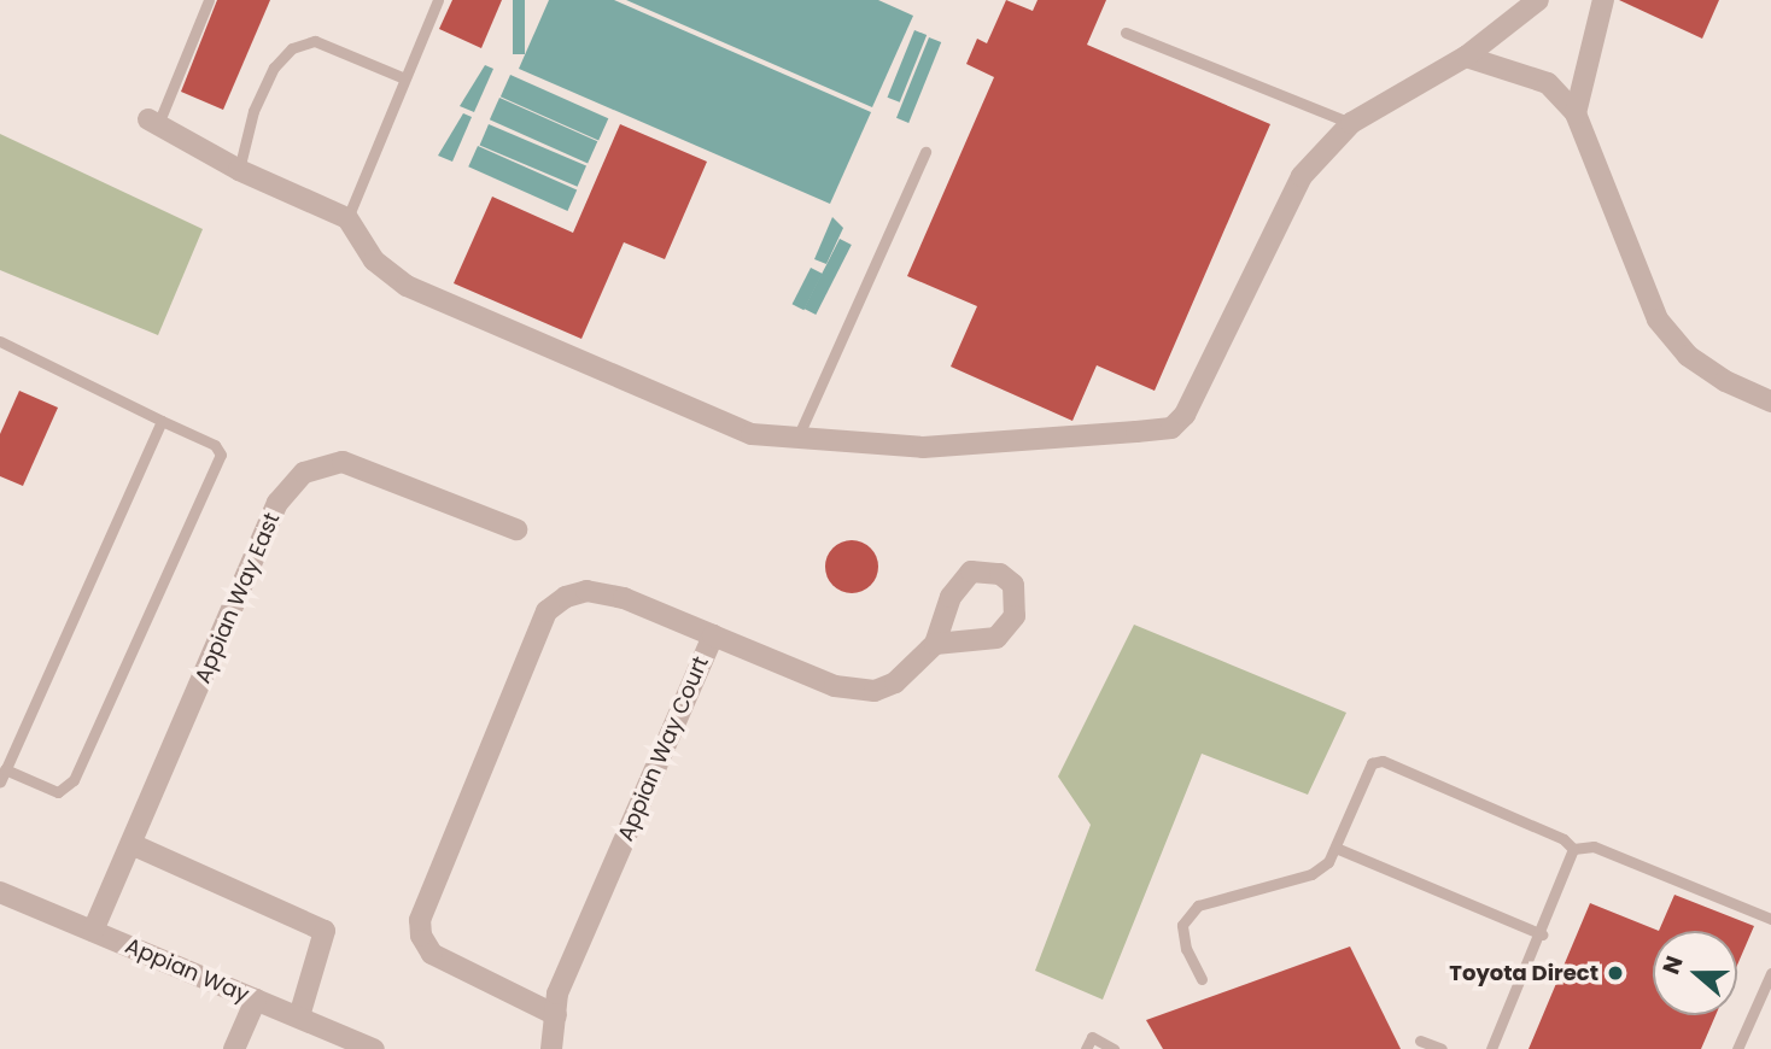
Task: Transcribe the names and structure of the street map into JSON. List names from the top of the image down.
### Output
{
  "streets": {
    "street": ["Appian Way East", "Appian Way Court", "Appian Way"]
  },
  "crossings": [
    ["Appian Way East", "Appian Way"]
  ],
  "places": ["Toyota Direct"],
  "north": "left"
}
